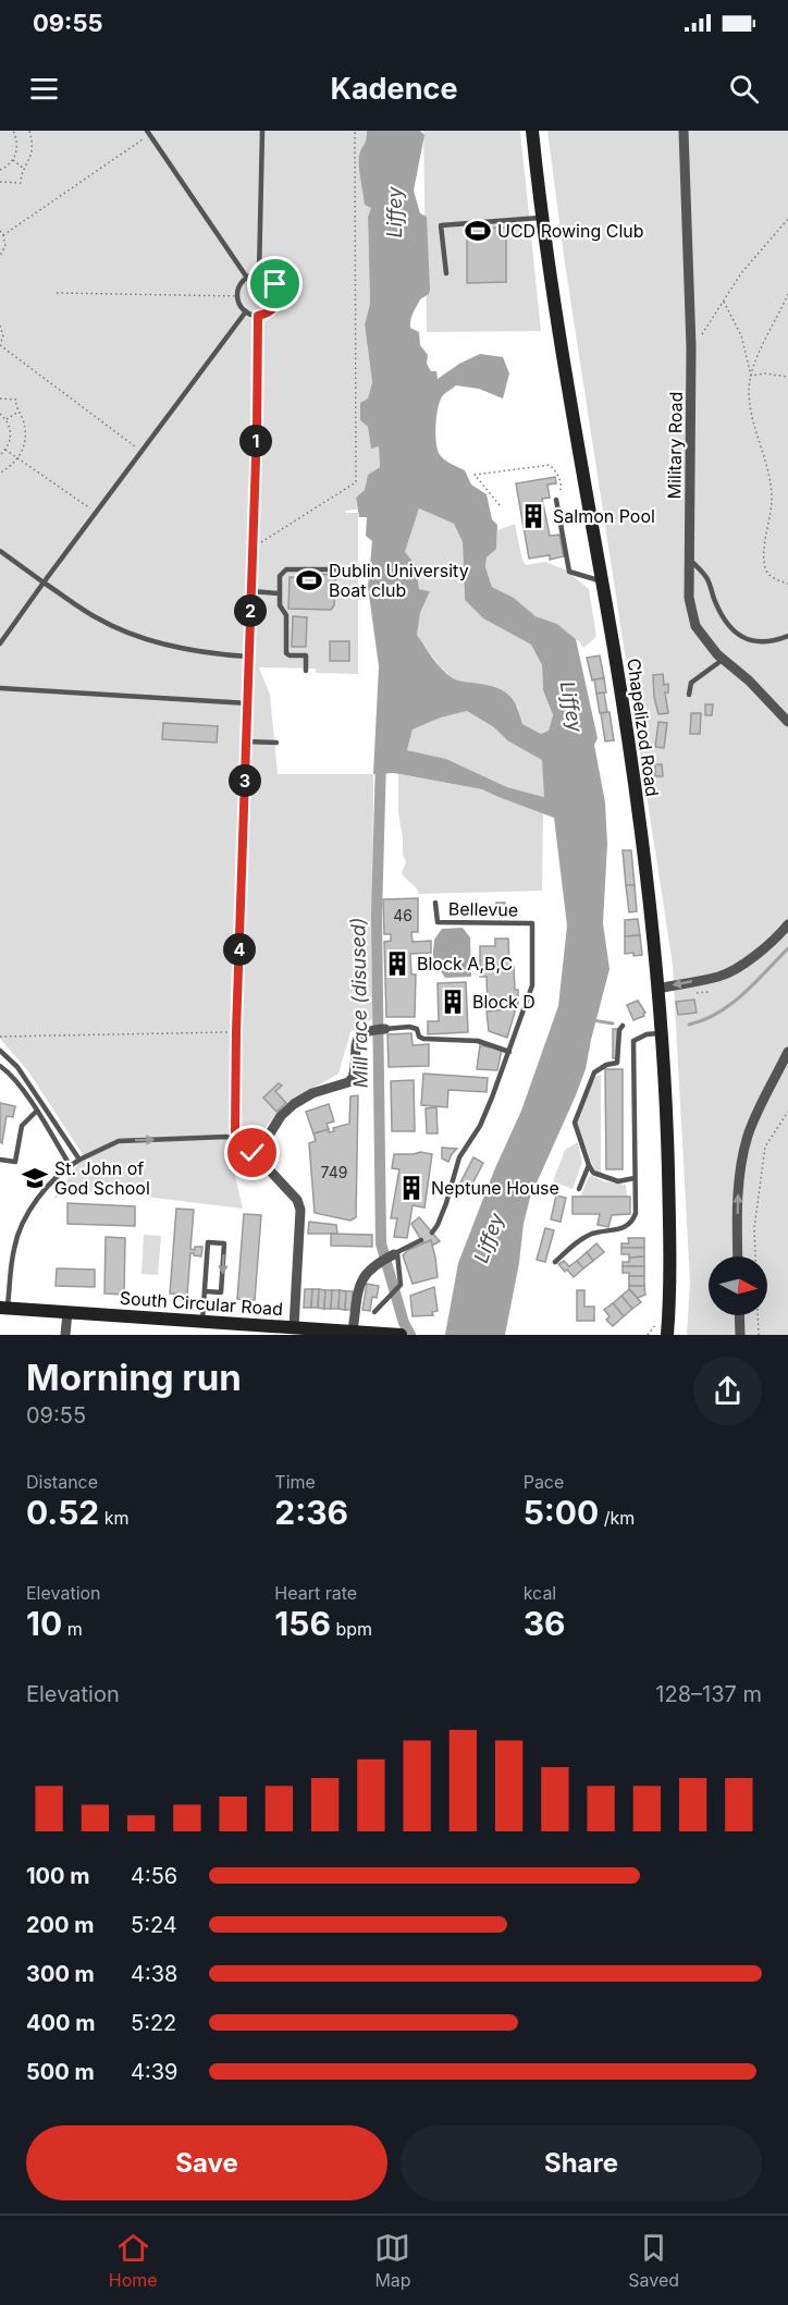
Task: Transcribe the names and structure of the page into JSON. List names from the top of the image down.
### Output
{
  "streets": {
    "main road": ["Chapelizod Road", "South Circular Road"],
    "street": ["Military Road"],
    "lane": ["Bellevue"]
  },
  "water": ["Liffey", "Mill race (disused)"],
  "places": {
    "sports": ["UCD Rowing Club", "Dublin University Boat club"],
    "building": [
      "Salmon Pool",
      "Block A,B,C",
      "Block D",
      "Neptune House"
    ],
    "school or university": ["St. John of God School"]
  },
  "house_numbers": ["46", "749"],
  "north": "right",
  "page": {
    "status": "09:55",
    "header": "Kadence",
    "pins": [
      "1",
      "2",
      "3",
      "4"
    ],
    "heading": ["Morning run", "09:55"],
    "stats": [
      ["Distance", "0.52 km"],
      ["Time", "2:36"],
      ["Pace", "5:00 /km"],
      ["Elevation", "10 m"],
      ["Heart rate", "156 bpm"],
      ["kcal", "36"]
    ],
    "chart": ["Elevation", "128–137 m"],
    "list": [
      {
        "name": "100 m",
        "note": "4:56"
      },
      {
        "name": "200 m",
        "note": "5:24"
      },
      {
        "name": "300 m",
        "note": "4:38"
      },
      {
        "name": "400 m",
        "note": "5:22"
      },
      {
        "name": "500 m",
        "note": "4:39"
      }
    ],
    "buttons": ["Save", "Share"],
    "tabs": ["Home", "Map", "Saved"]
  }
}
